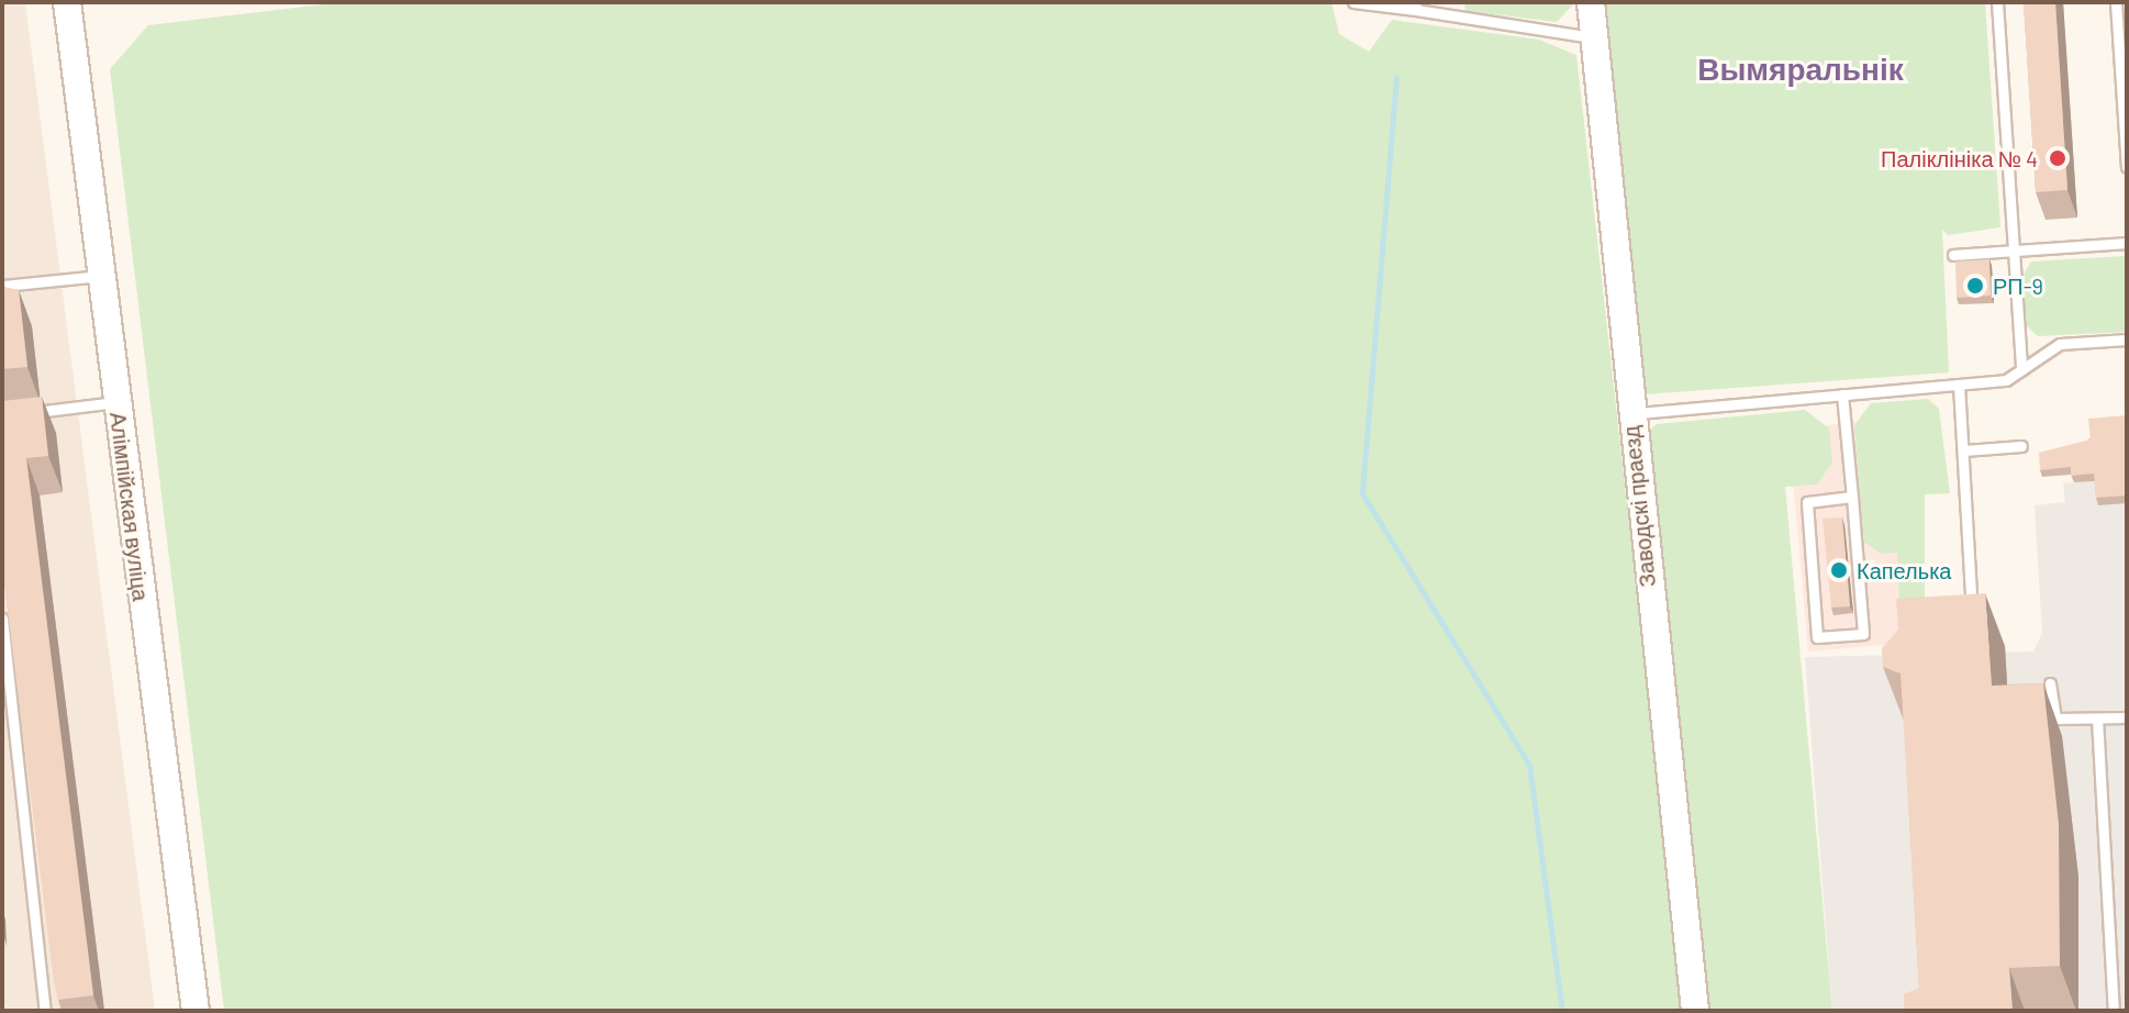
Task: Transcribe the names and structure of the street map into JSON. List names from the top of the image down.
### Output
{
  "streets": {
    "street": ["Алімпійская вуліца", "Заводскі праезд"]
  },
  "districts": ["Вымяральнік"],
  "places": ["Паліклініка № 4", "РП-9", "Капелька"]
}
